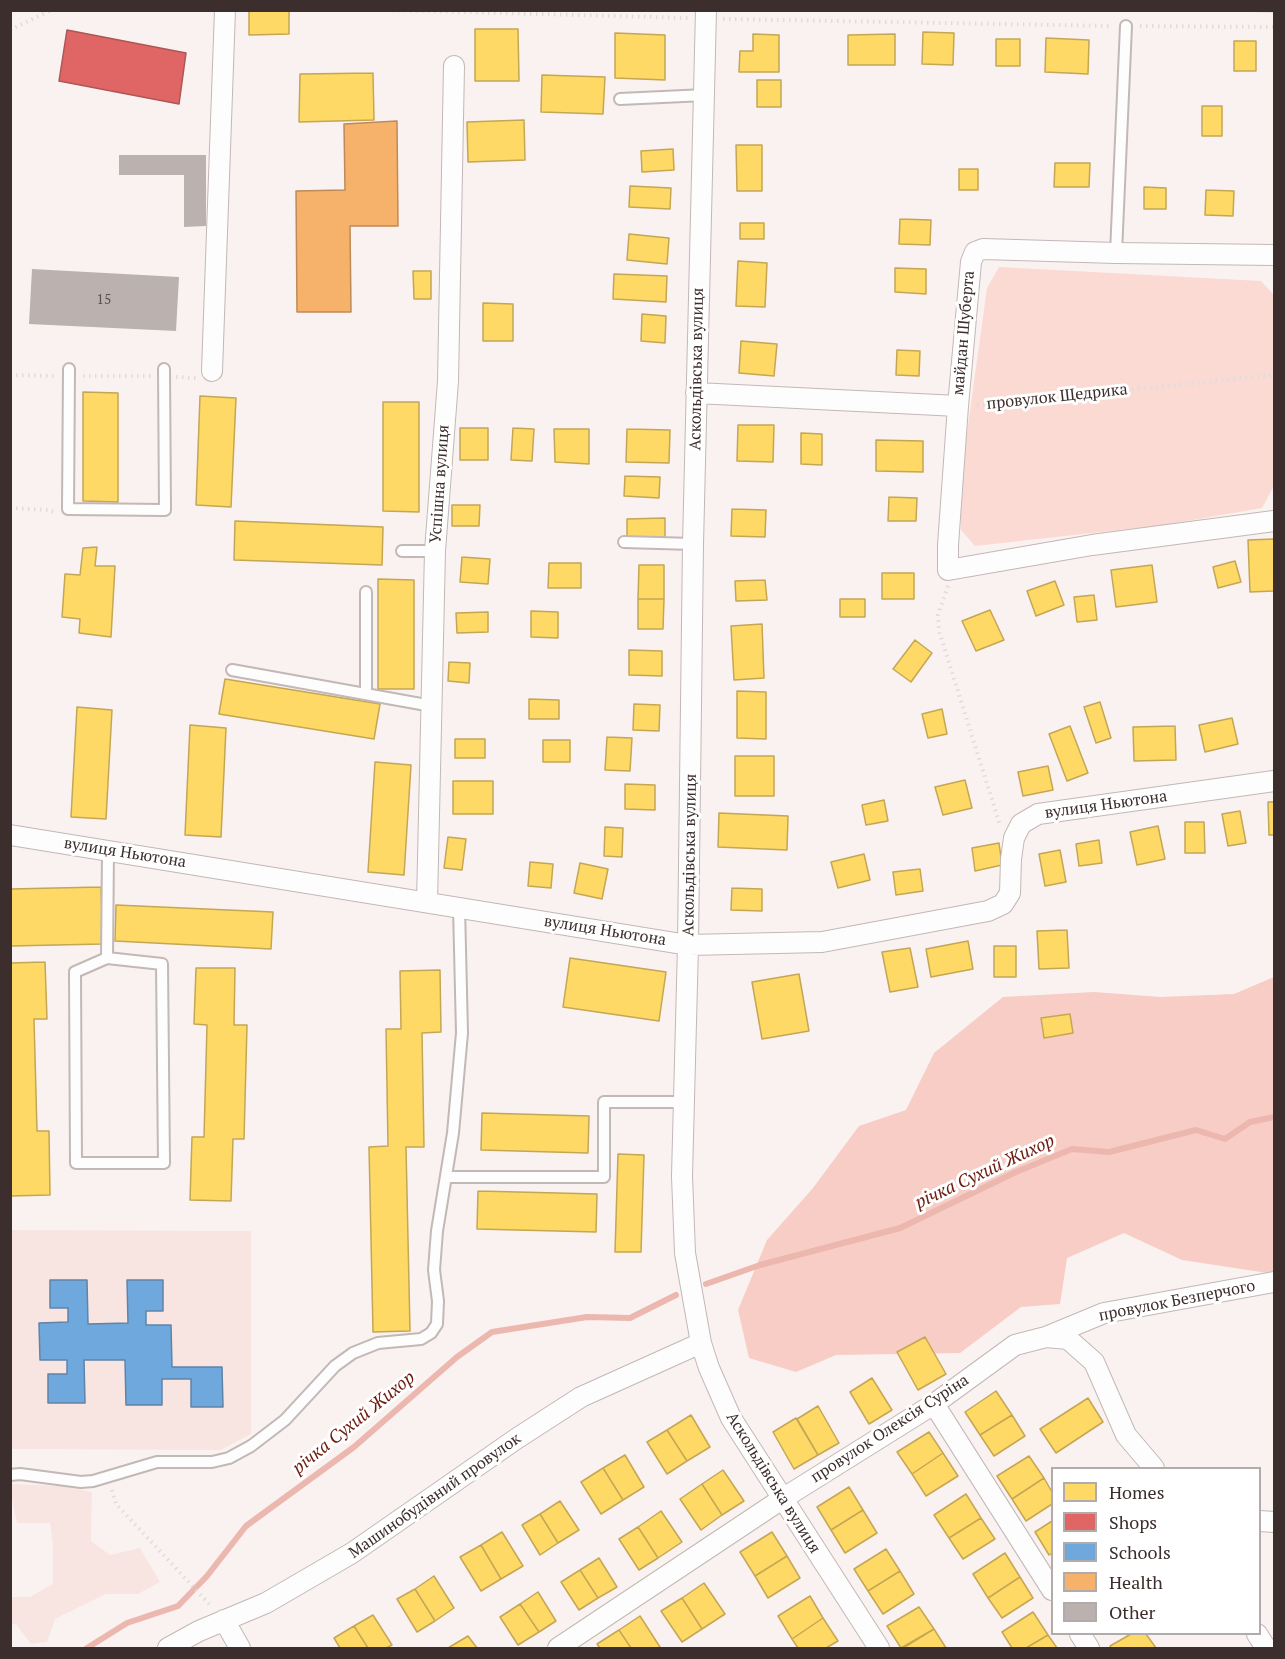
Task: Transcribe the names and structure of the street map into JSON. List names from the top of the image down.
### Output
{
  "streets": {
    "street": [
      "майдан Шуберта",
      "Аскольдівська вулиця",
      "Успішна вулиця",
      "вулиця Ньютона",
      "провулок Безперчого",
      "провулок Олексія Суріна",
      "Машинобудівний провулок"
    ],
    "path": ["провулок Щедрика"]
  },
  "crossings": [
    ["майдан Шуберта", "провулок Щедрика"],
    ["Аскольдівська вулиця", "вулиця Ньютона"],
    ["Аскольдівська вулиця", "провулок Олексія Суріна"],
    ["Аскольдівська вулиця", "Машинобудівний провулок"],
    ["Успішна вулиця", "вулиця Ньютона"],
    ["провулок Безперчого", "провулок Олексія Суріна"]
  ],
  "water": ["річка Сухий Жихор"],
  "house_numbers": ["15"],
  "legend": [
    "Homes",
    "Shops",
    "Schools",
    "Health",
    "Other"
  ]
}
